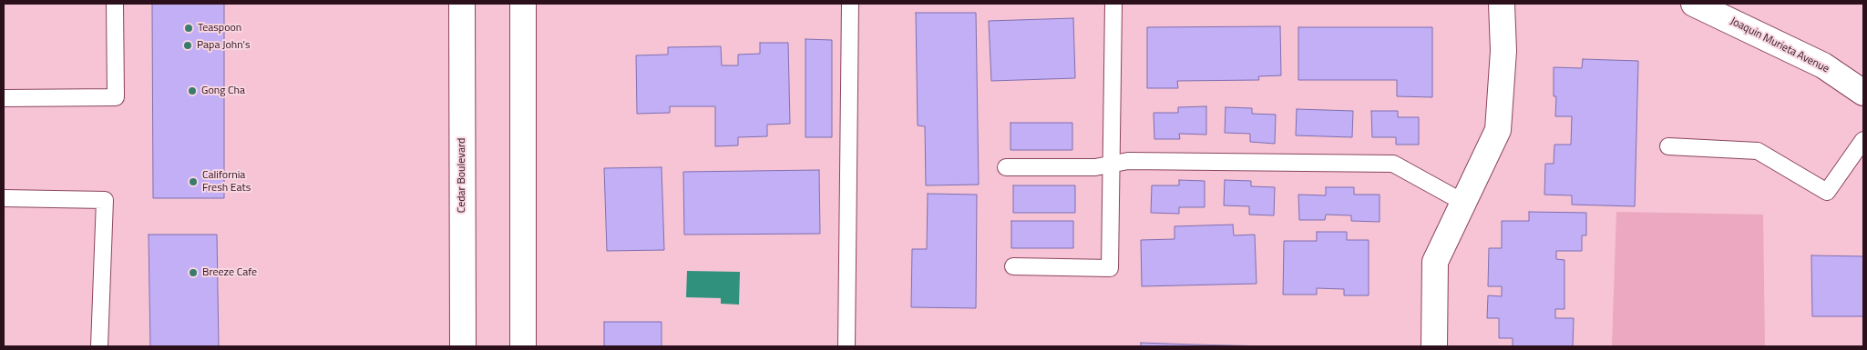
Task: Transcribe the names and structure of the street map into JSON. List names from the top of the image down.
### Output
{
  "streets": {
    "main road": ["Joaquin Murieta Avenue", "Cedar Boulevard"]
  },
  "places": [
    "Teaspoon",
    "Papa John's",
    "Gong Cha",
    "California Fresh Eats",
    "Breeze Cafe"
  ]
}
